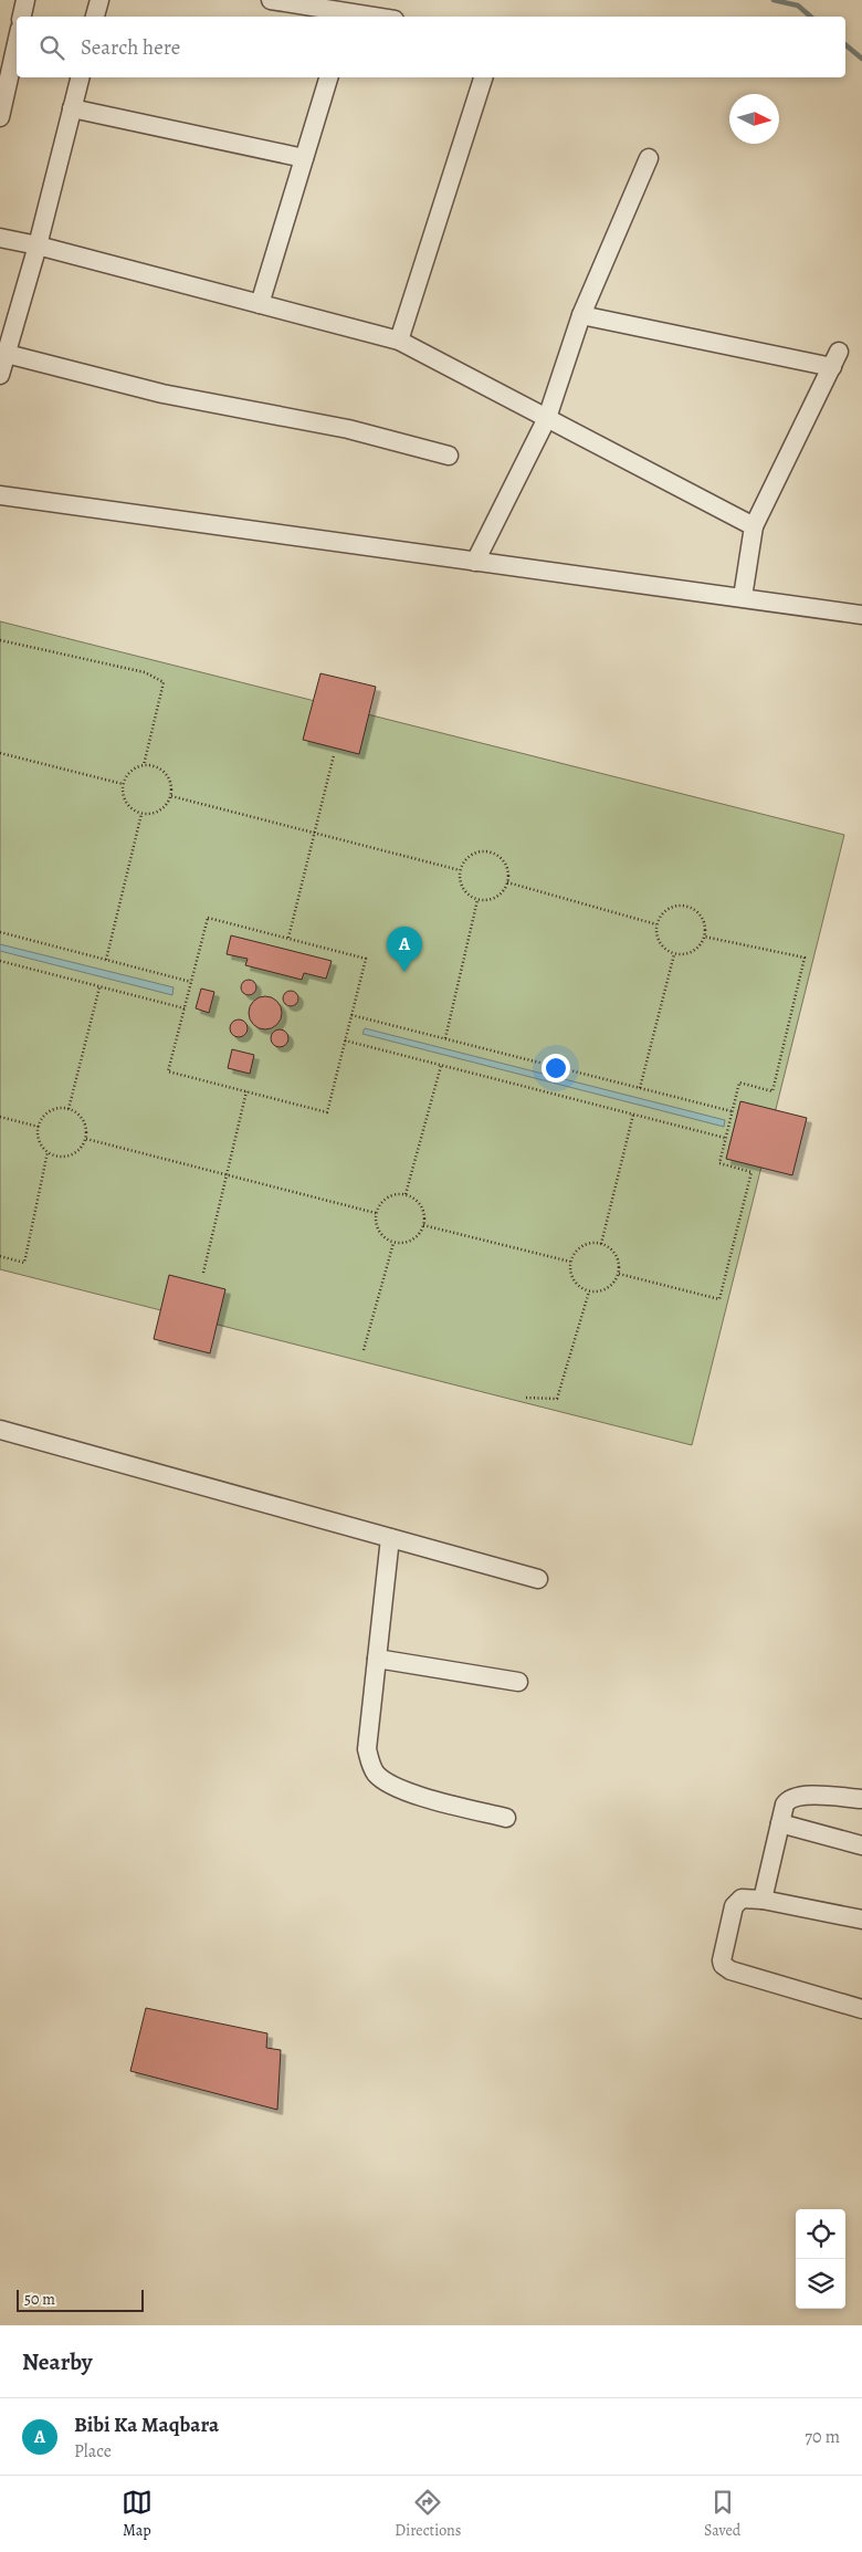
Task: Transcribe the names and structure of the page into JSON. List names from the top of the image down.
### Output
{
  "scale_bar": "50 m",
  "north": "right",
  "page": {
    "search": "Search here",
    "pins": "A",
    "scale": "50 m",
    "heading": "Nearby",
    "list": [
      {
        "mark": "A",
        "name": "Bibi Ka Maqbara",
        "note": "Place",
        "value": "70 m"
      }
    ],
    "nav": ["Map", "Directions", "Saved"]
  }
}
